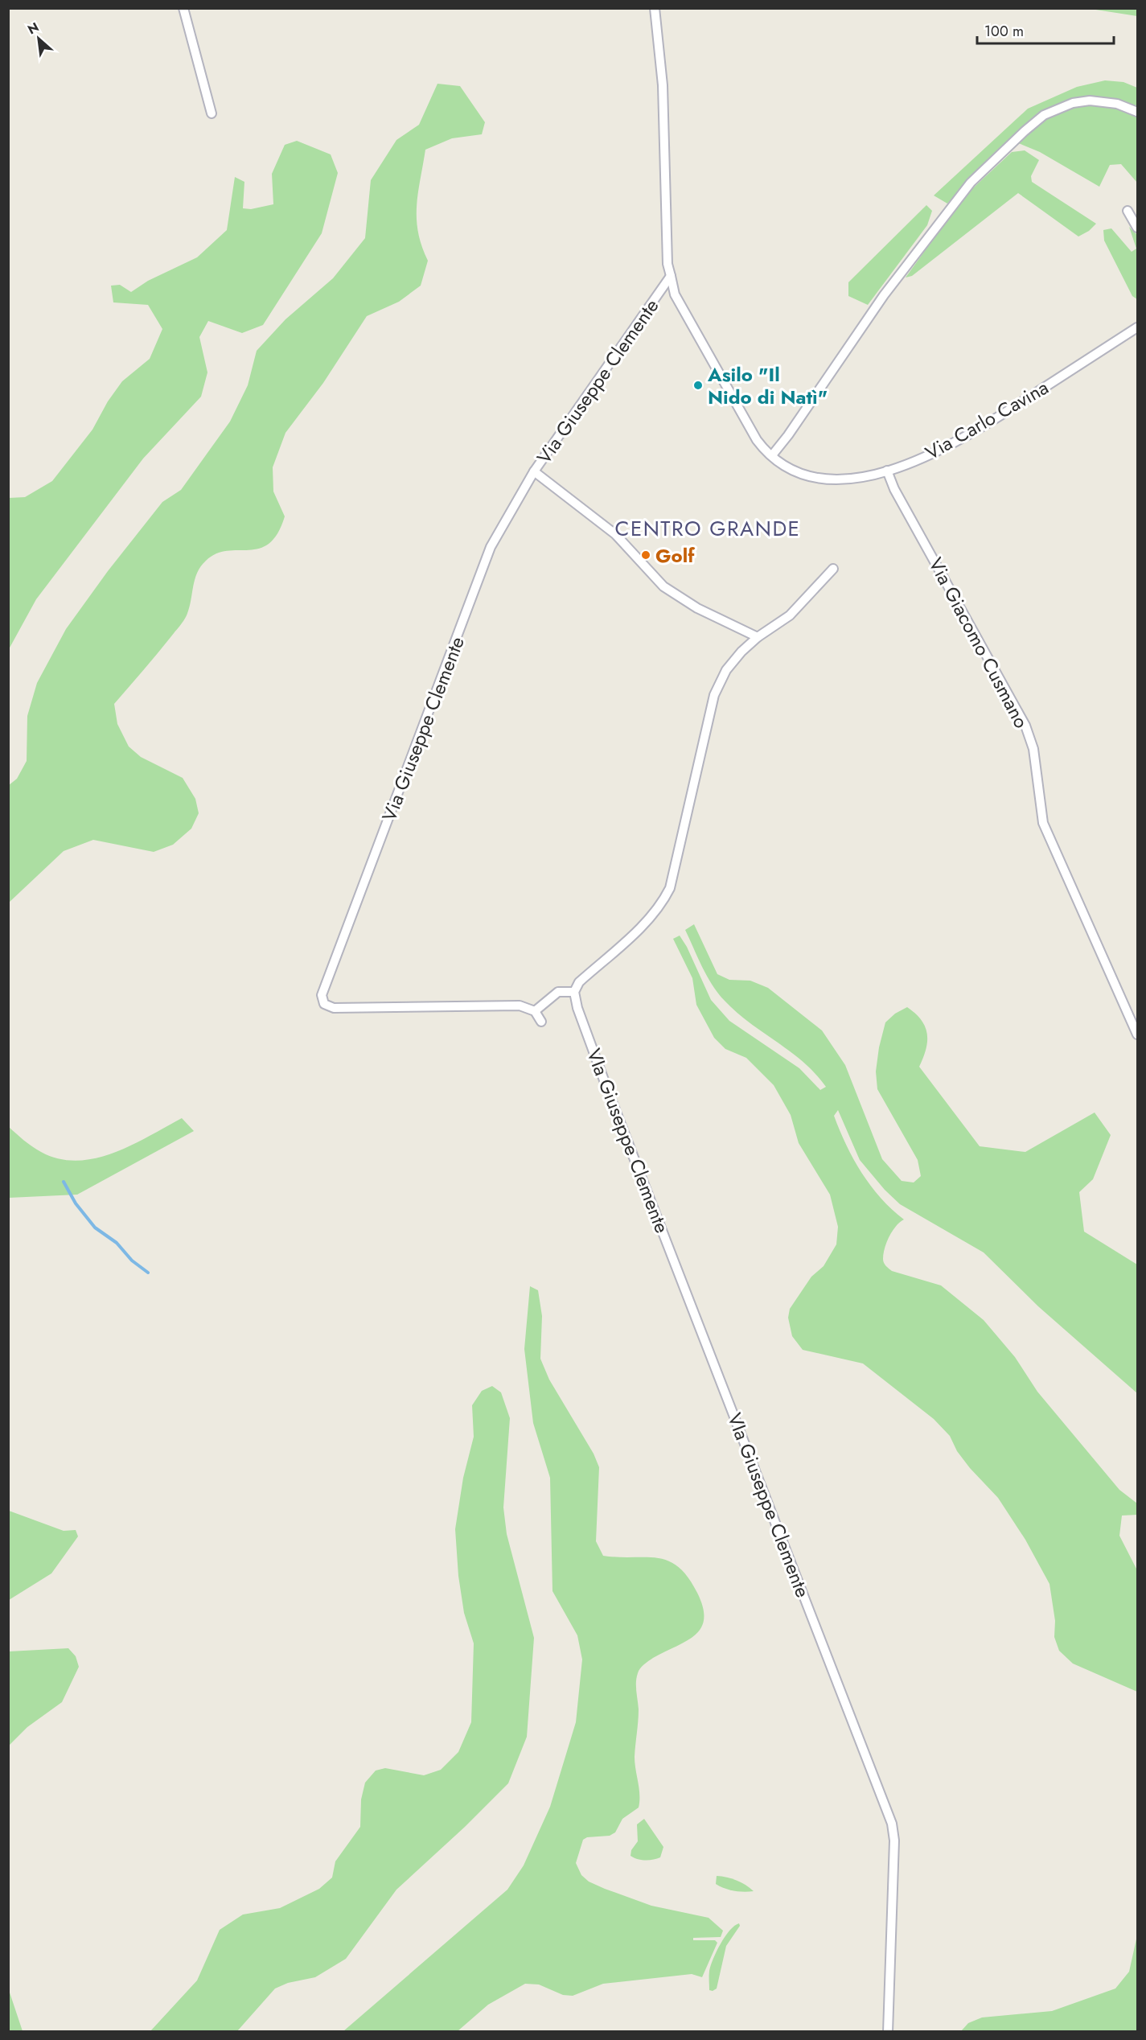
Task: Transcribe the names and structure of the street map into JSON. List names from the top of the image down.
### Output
{
  "streets": {
    "street": [
      "Via Giuseppe Clemente",
      "Via Carlo Cavina",
      "Via Giacomo Cusmano",
      "VIa Giuseppe Clemente"
    ]
  },
  "crossings": [
    ["Via Giuseppe Clemente", "Via Carlo Cavina"],
    ["Via Carlo Cavina", "Via Giacomo Cusmano"]
  ],
  "districts": ["CENTRO GRANDE"],
  "places": ["Asilo \"Il Nido di Natì\"", "Golf"],
  "scale_bar": "100 m",
  "north": "top left"
}
